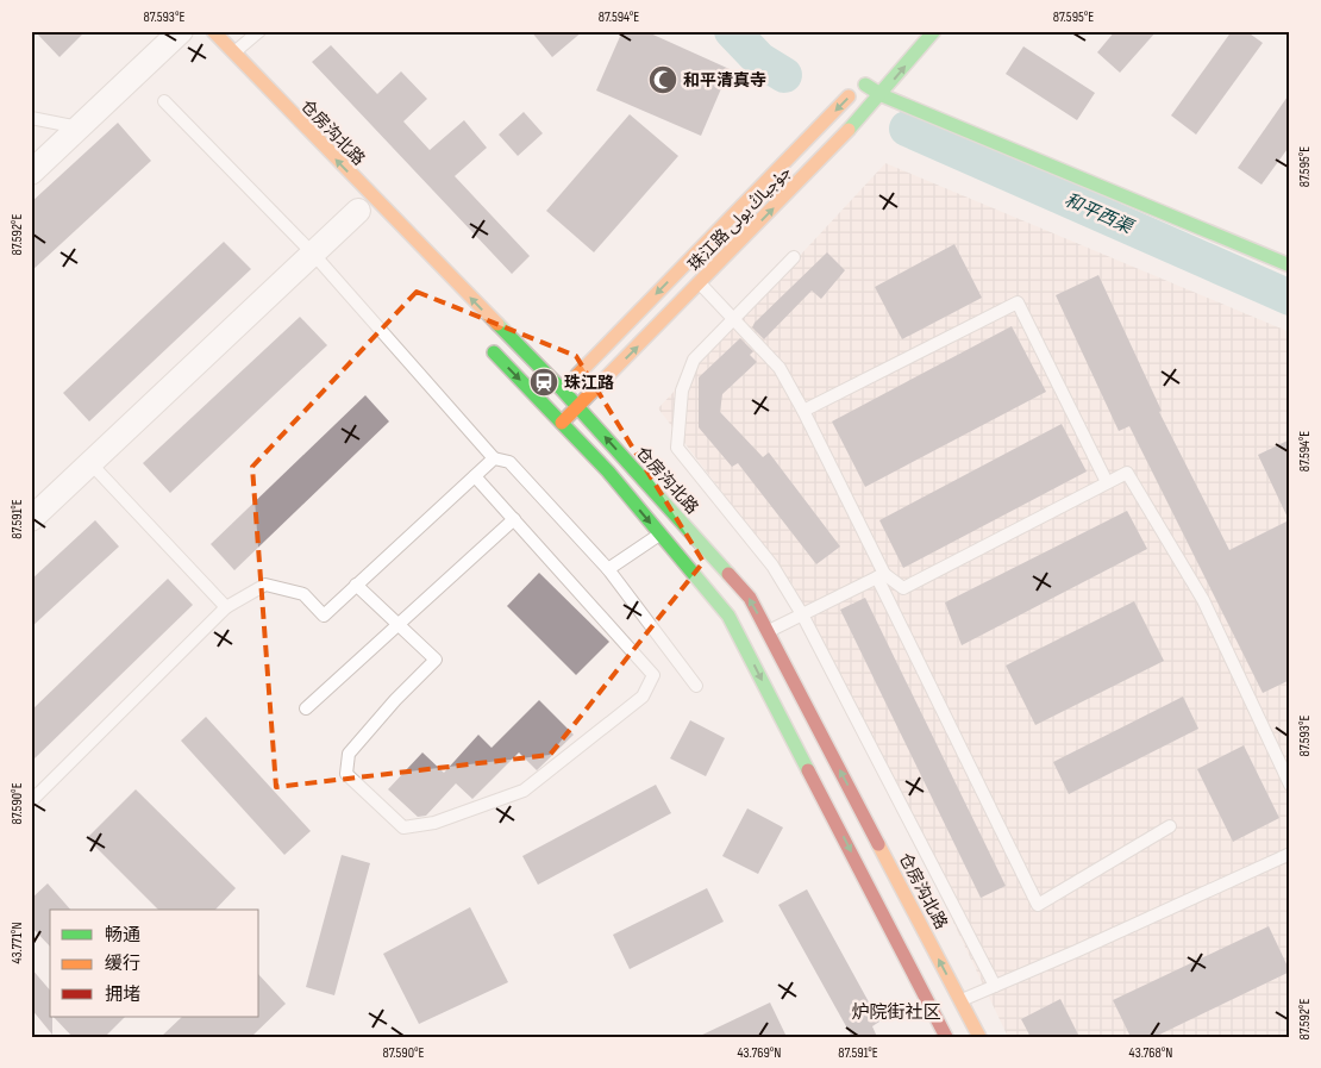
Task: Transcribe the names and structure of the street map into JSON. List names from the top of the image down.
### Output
{
  "streets": {
    "main road": ["仓房沟北路", "珠江路 جۇجياڭ يولى"]
  },
  "crossings": [
    ["仓房沟北路", "珠江路 جۇجياڭ يولى"]
  ],
  "districts": ["炉院街社区"],
  "water": ["和平西渠"],
  "places": {
    "mosque": ["和平清真寺"],
    "station": ["珠江路"]
  },
  "legend": ["畅通", "缓行", "拥堵"],
  "coordinates": [
    "87.593°E",
    "87.594°E",
    "87.595°E",
    "87.592°E",
    "87.591°E",
    "87.590°E",
    "43.771°N",
    "43.769°N",
    "43.768°N"
  ]
}
